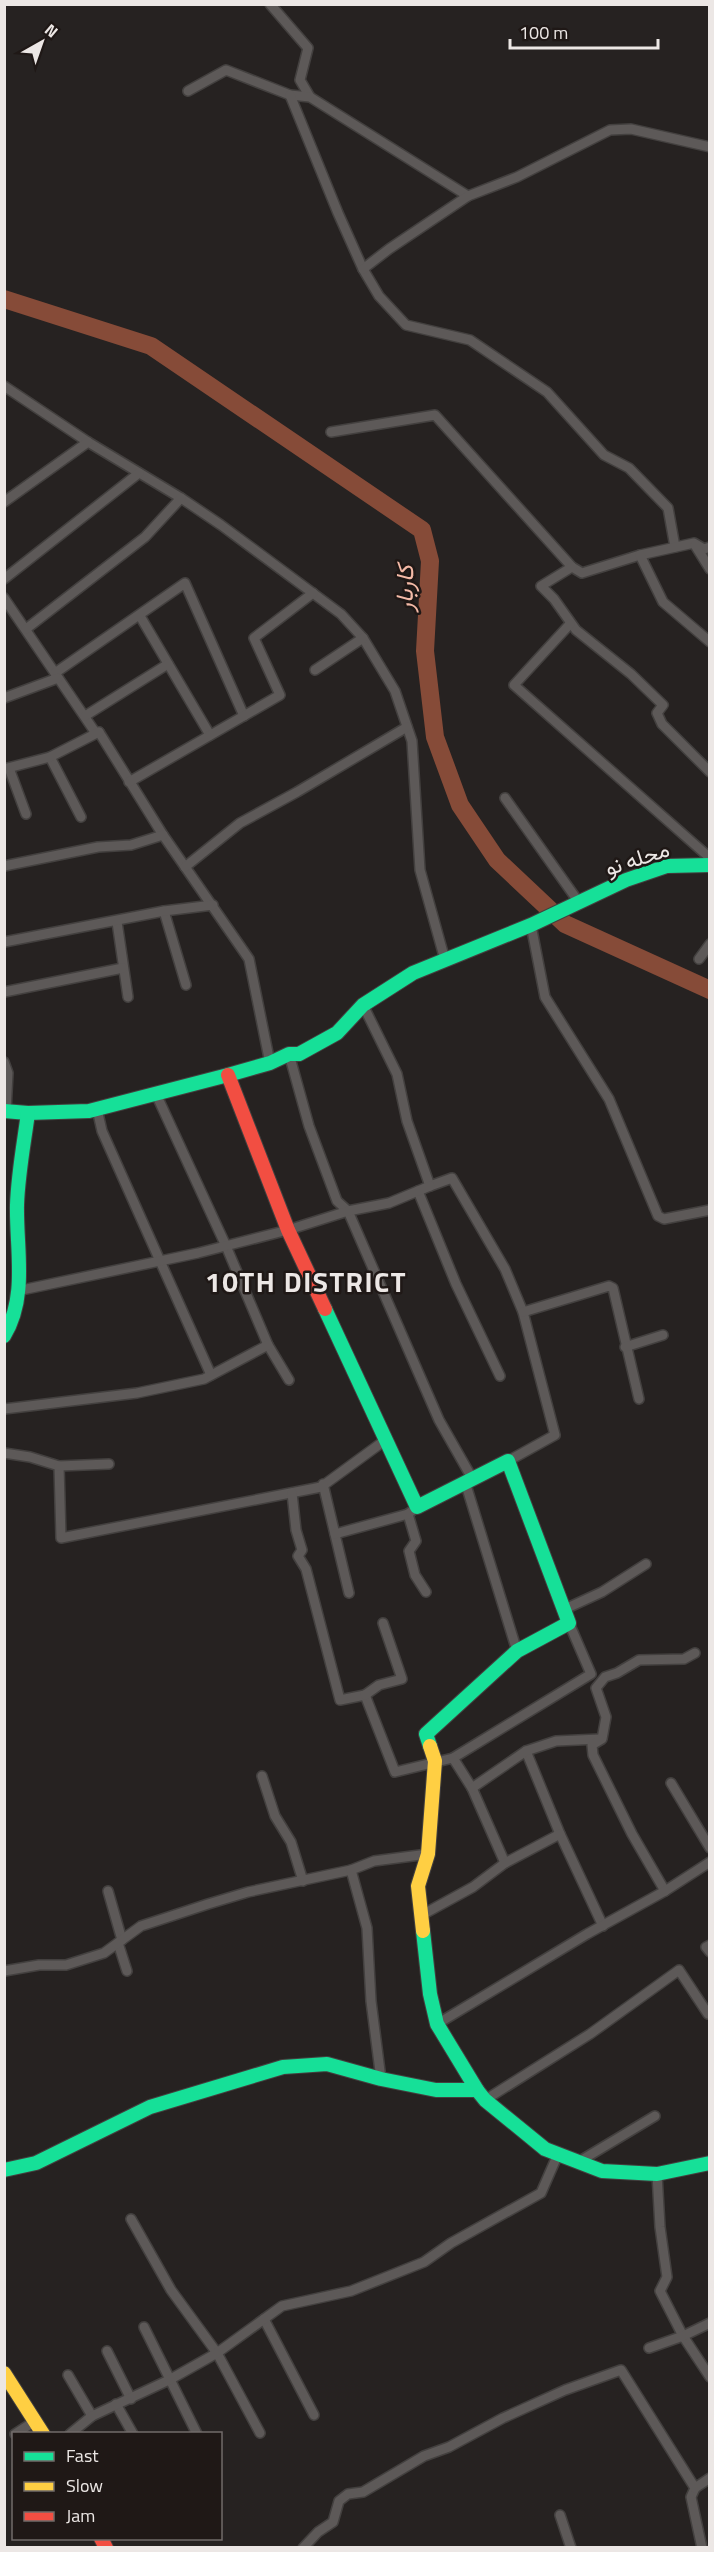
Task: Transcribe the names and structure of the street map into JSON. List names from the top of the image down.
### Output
{
  "streets": {
    "street": ["محله نو"]
  },
  "districts": ["10TH DISTRICT"],
  "water": ["کاربار"],
  "legend": ["Fast", "Slow", "Jam"],
  "scale_bar": "100 m",
  "north": "top right"
}
